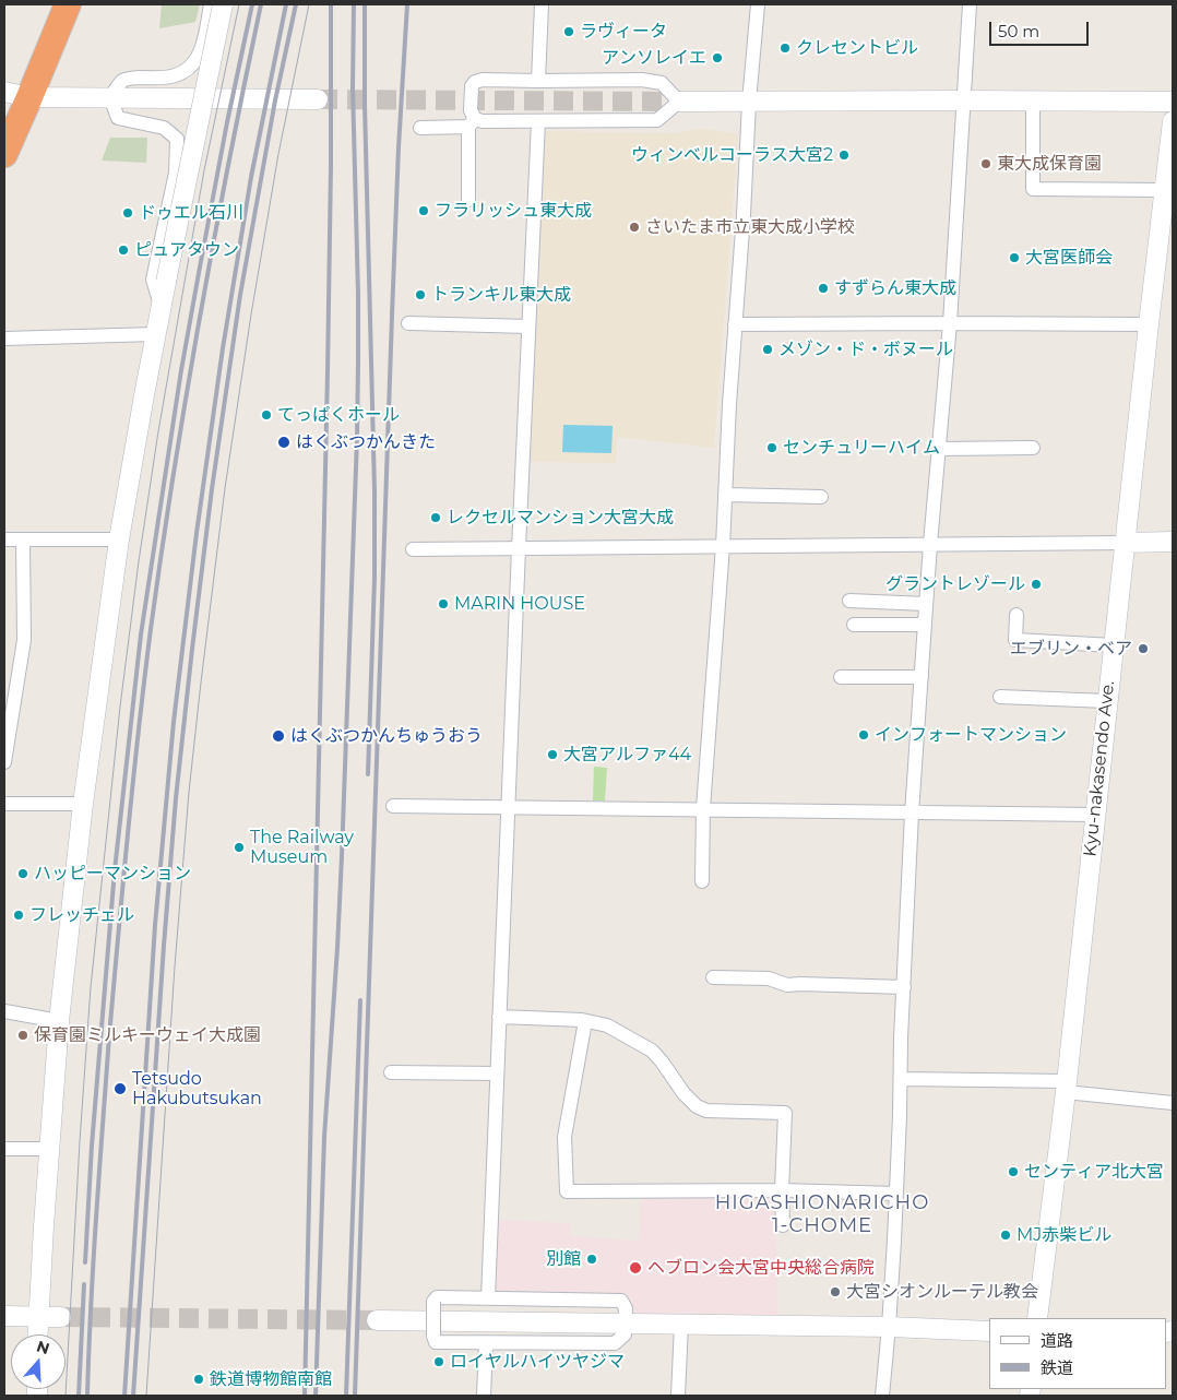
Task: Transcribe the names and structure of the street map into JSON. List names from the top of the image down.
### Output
{
  "streets": {
    "street": ["Kyu-nakasendo Ave."]
  },
  "districts": ["HIGASHIONARICHO 1-CHOME"],
  "places": [
    "ラヴィータ",
    "クレセントビル",
    "アンソレイエ",
    "ウィンベルコーラス大宮2",
    "東大成保育園",
    "フラリッシュ東大成",
    "ドゥエル石川",
    "さいたま市立東大成小学校",
    "ピュアタウン",
    "大宮医師会",
    "すずらん東大成",
    "トランキル東大成",
    "メゾン・ド・ボヌール",
    "てっぱくホール",
    "はくぶつかんきた",
    "センチュリーハイム",
    "レクセルマンション大宮大成",
    "グラントレゾール",
    "MARIN HOUSE",
    "エブリン・ベア",
    "インフォートマンション",
    "はくぶつかんちゅうおう",
    "大宮アルファ44",
    "The Railway Museum",
    "ハッピーマンション",
    "フレッチェル",
    "保育園ミルキーウェイ大成園",
    "Tetsudo Hakubutsukan",
    "センティア北大宮",
    "MJ赤柴ビル",
    "別館",
    "ヘブロン会大宮中央総合病院",
    "大宮シオンルーテル教会",
    "ロイヤルハイツヤジマ",
    "鉄道博物館南館"
  ],
  "legend": ["道路", "鉄道"],
  "scale_bar": "50 m",
  "north": "top"
}
